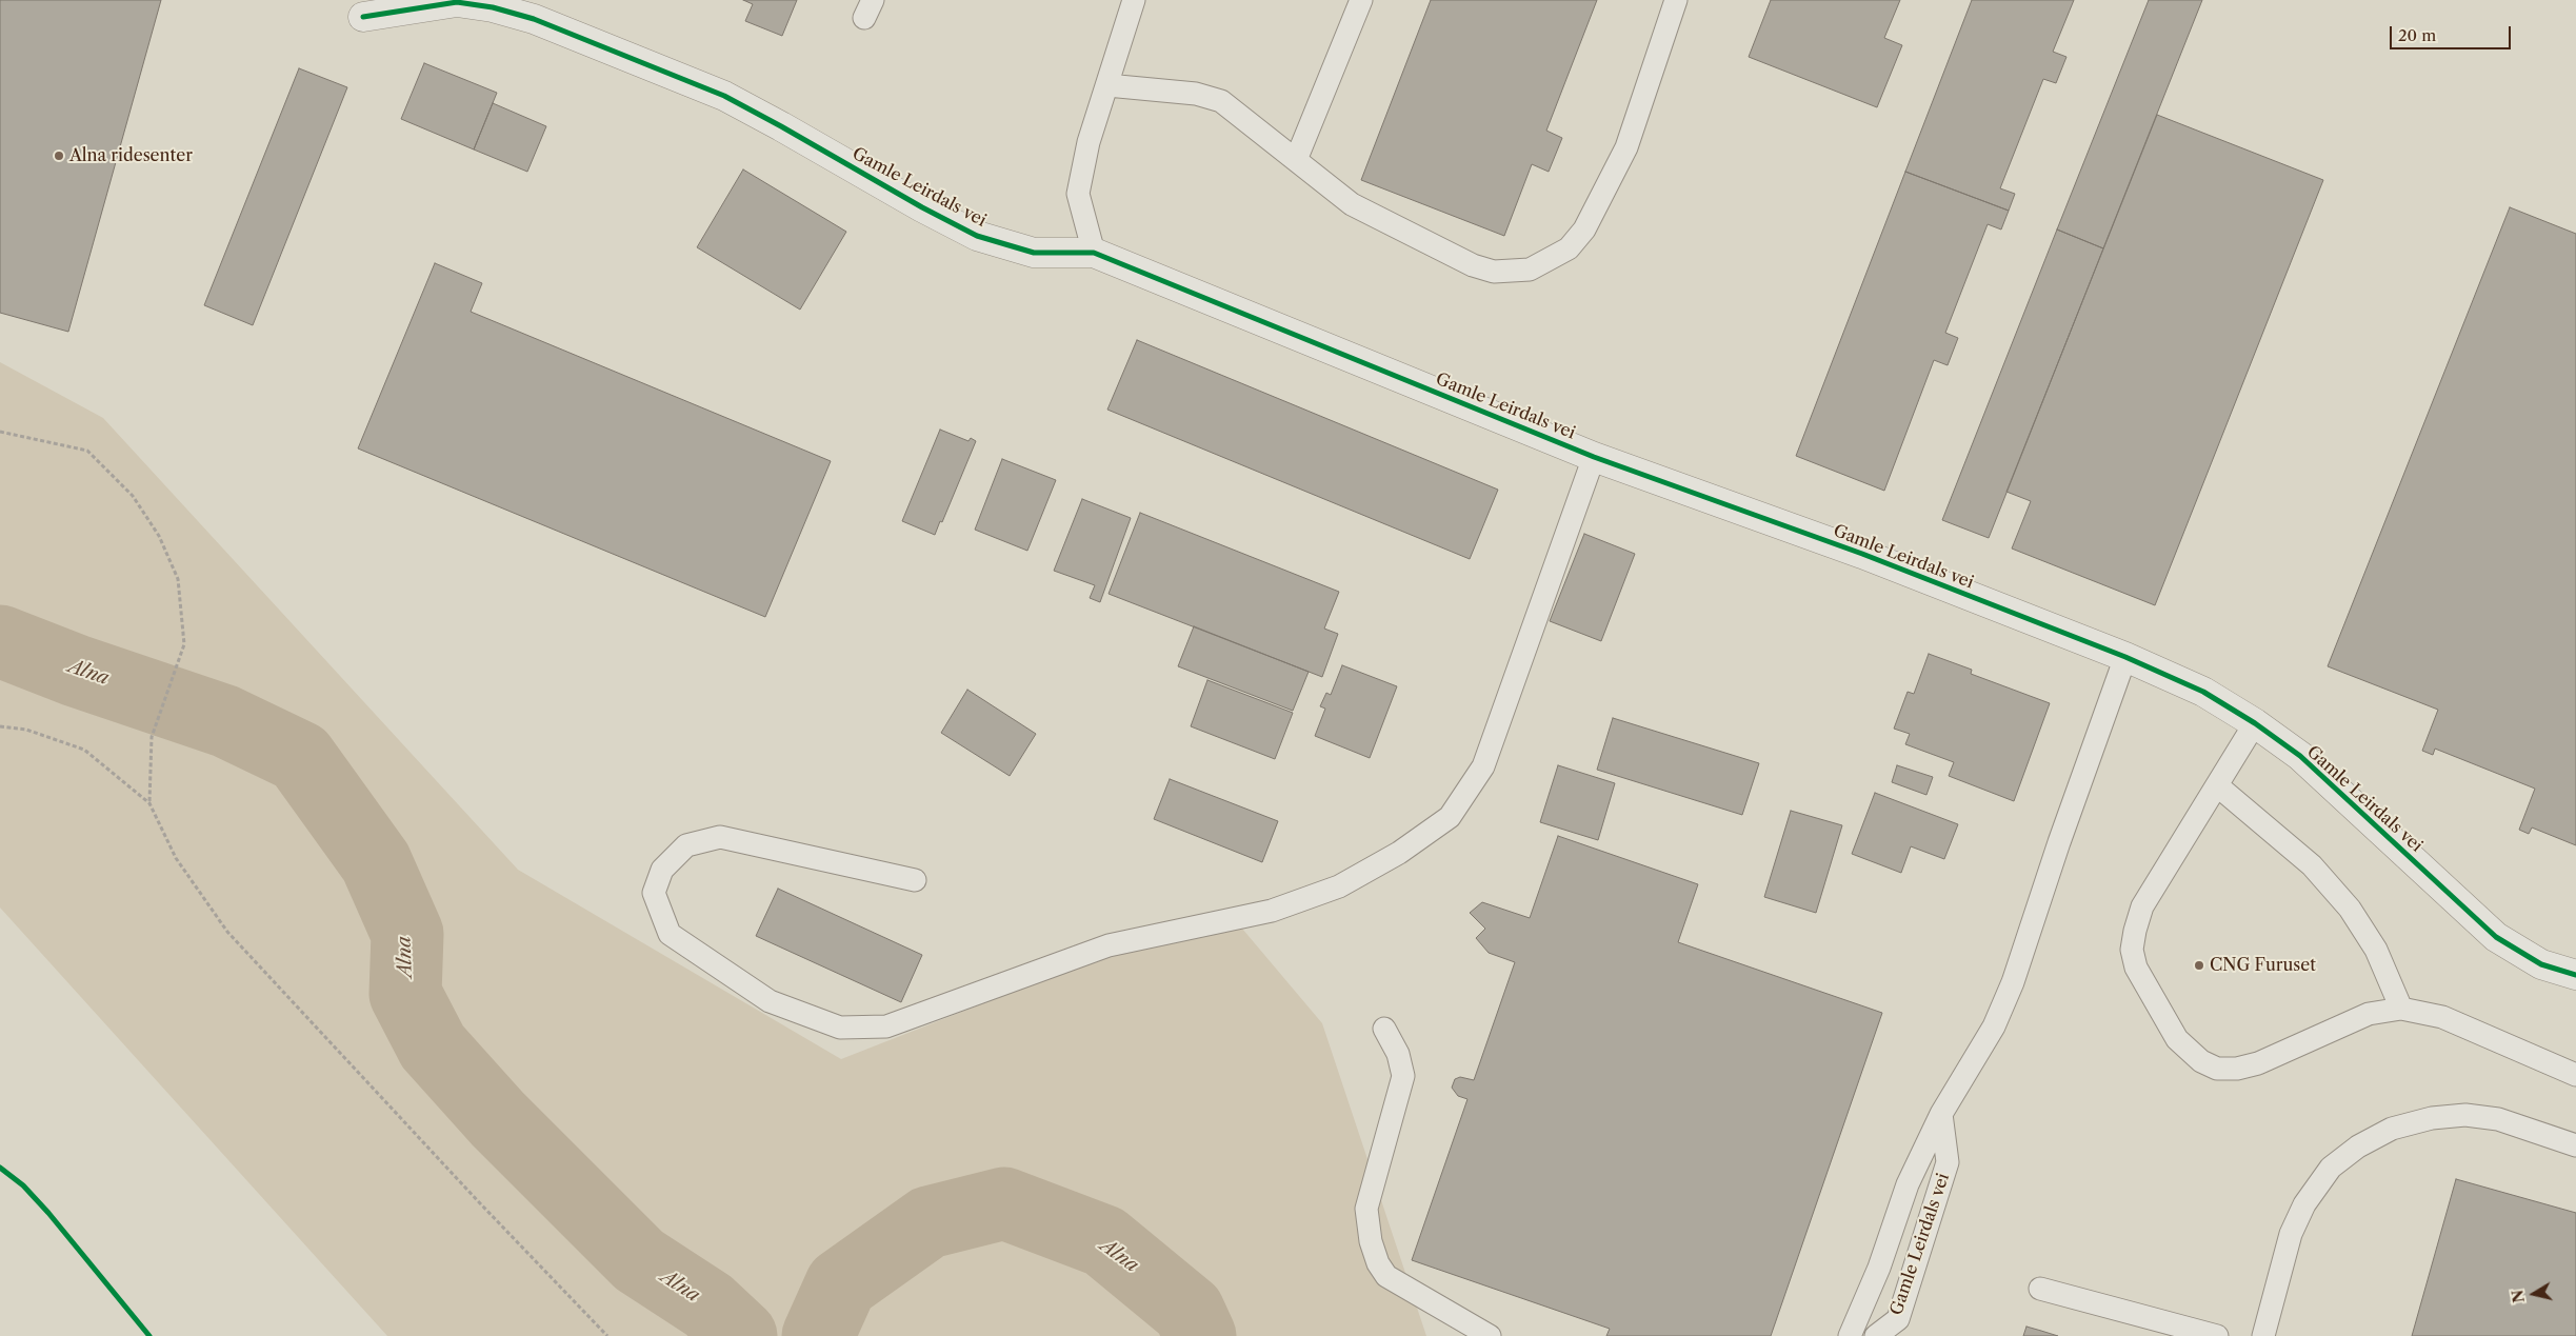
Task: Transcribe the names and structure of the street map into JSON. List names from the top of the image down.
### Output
{
  "streets": {
    "street": ["Gamle Leirdals vei"]
  },
  "water": ["Alna"],
  "places": ["Alna ridesenter", "CNG Furuset"],
  "scale_bar": "20 m",
  "north": "left"
}
